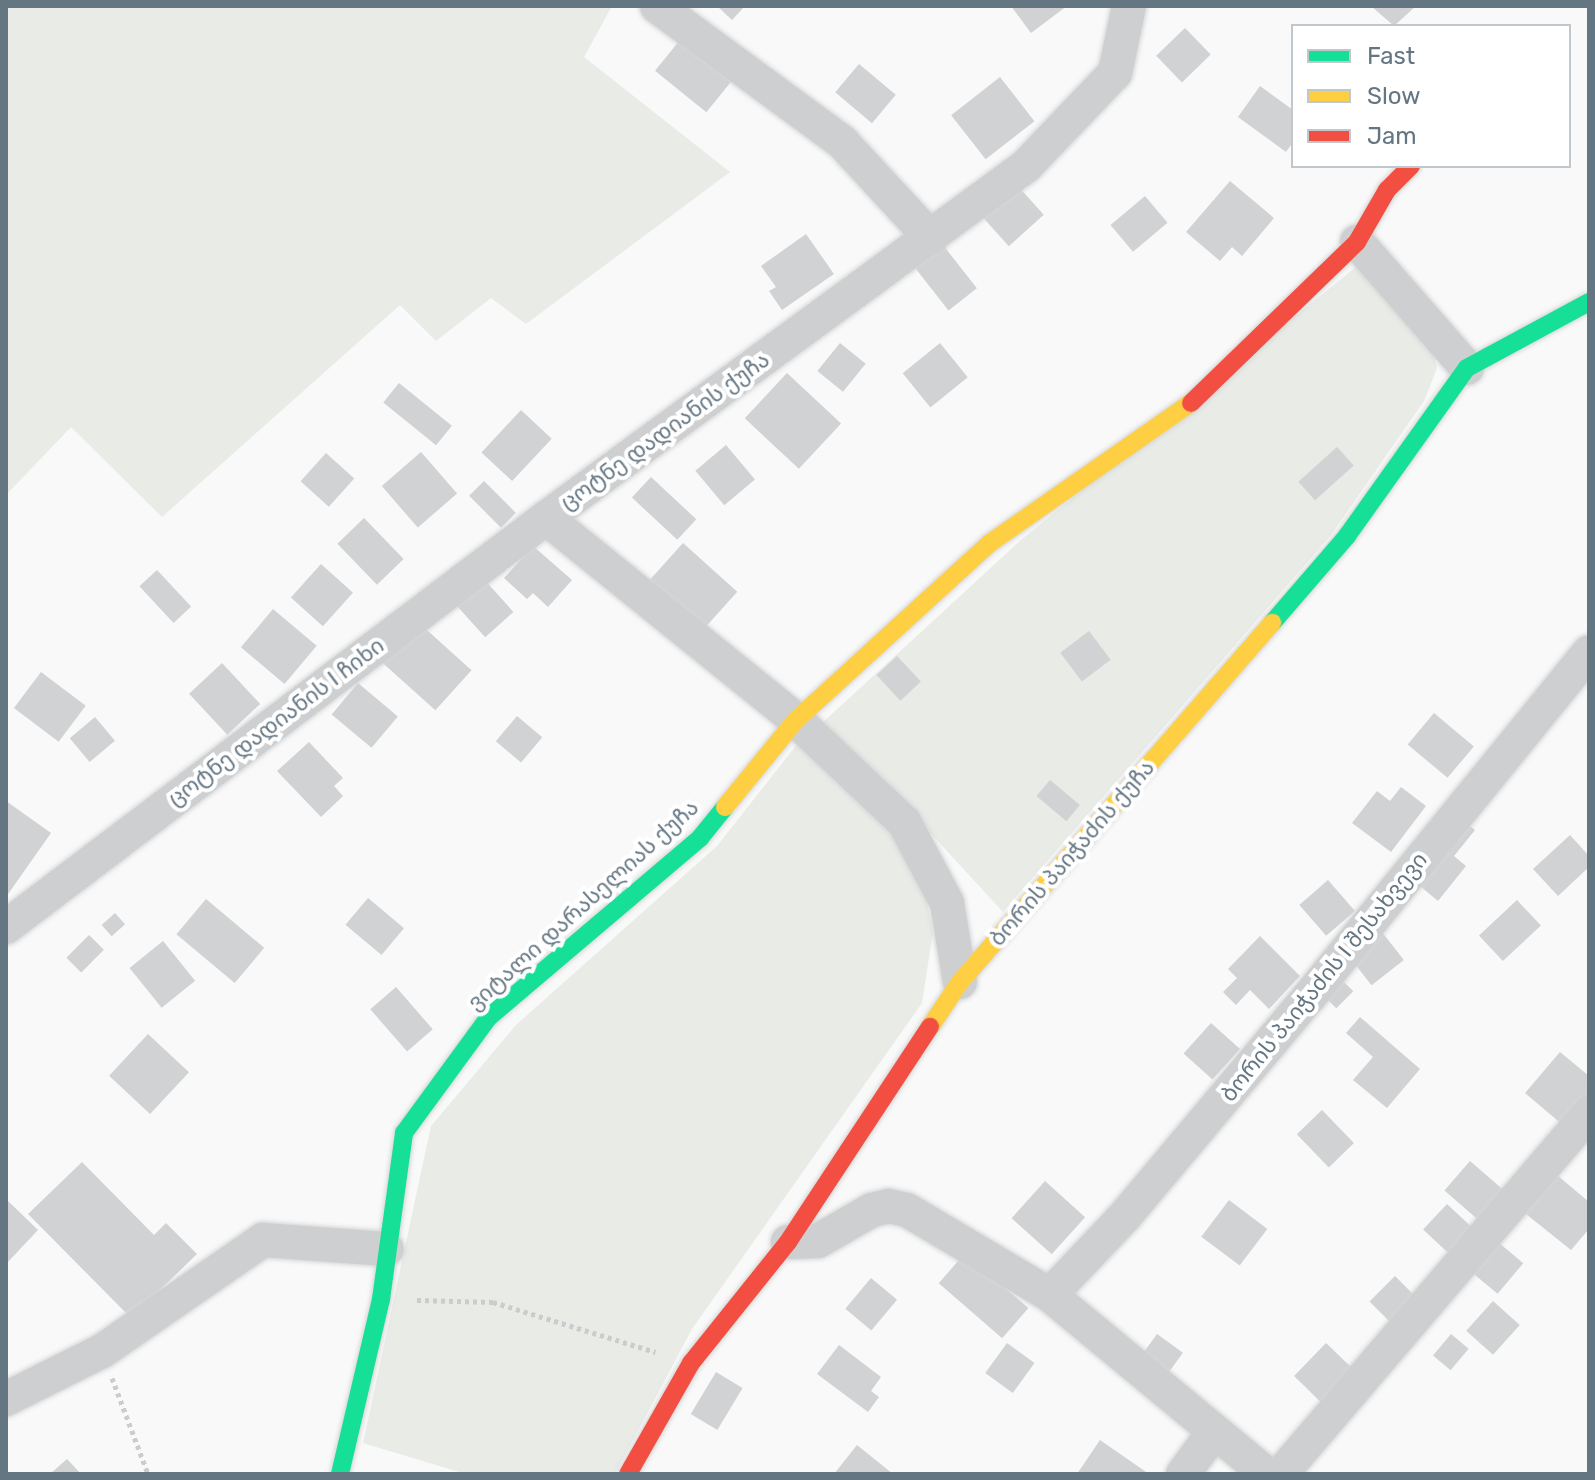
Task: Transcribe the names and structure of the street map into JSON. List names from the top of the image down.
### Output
{
  "streets": {
    "street": [
      "ცოტნე დადიანის ქუჩა",
      "ცოტნე დადიანის I ჩიხი",
      "ბორის პაიჭაძის ქუჩა",
      "ვიტალი დარასელიას ქუჩა",
      "ბორის პაიჭაძის I შესახვევი"
    ]
  },
  "crossings": [
    ["ცოტნე დადიანის ქუჩა", "ცოტნე დადიანის I ჩიხი"],
    ["ცოტნე დადიანის ქუჩა", "ბორის პაიჭაძის ქუჩა"],
    ["ცოტნე დადიანის ქუჩა", "ვიტალი დარასელიას ქუჩა"]
  ],
  "legend": ["Fast", "Slow", "Jam"]
}
